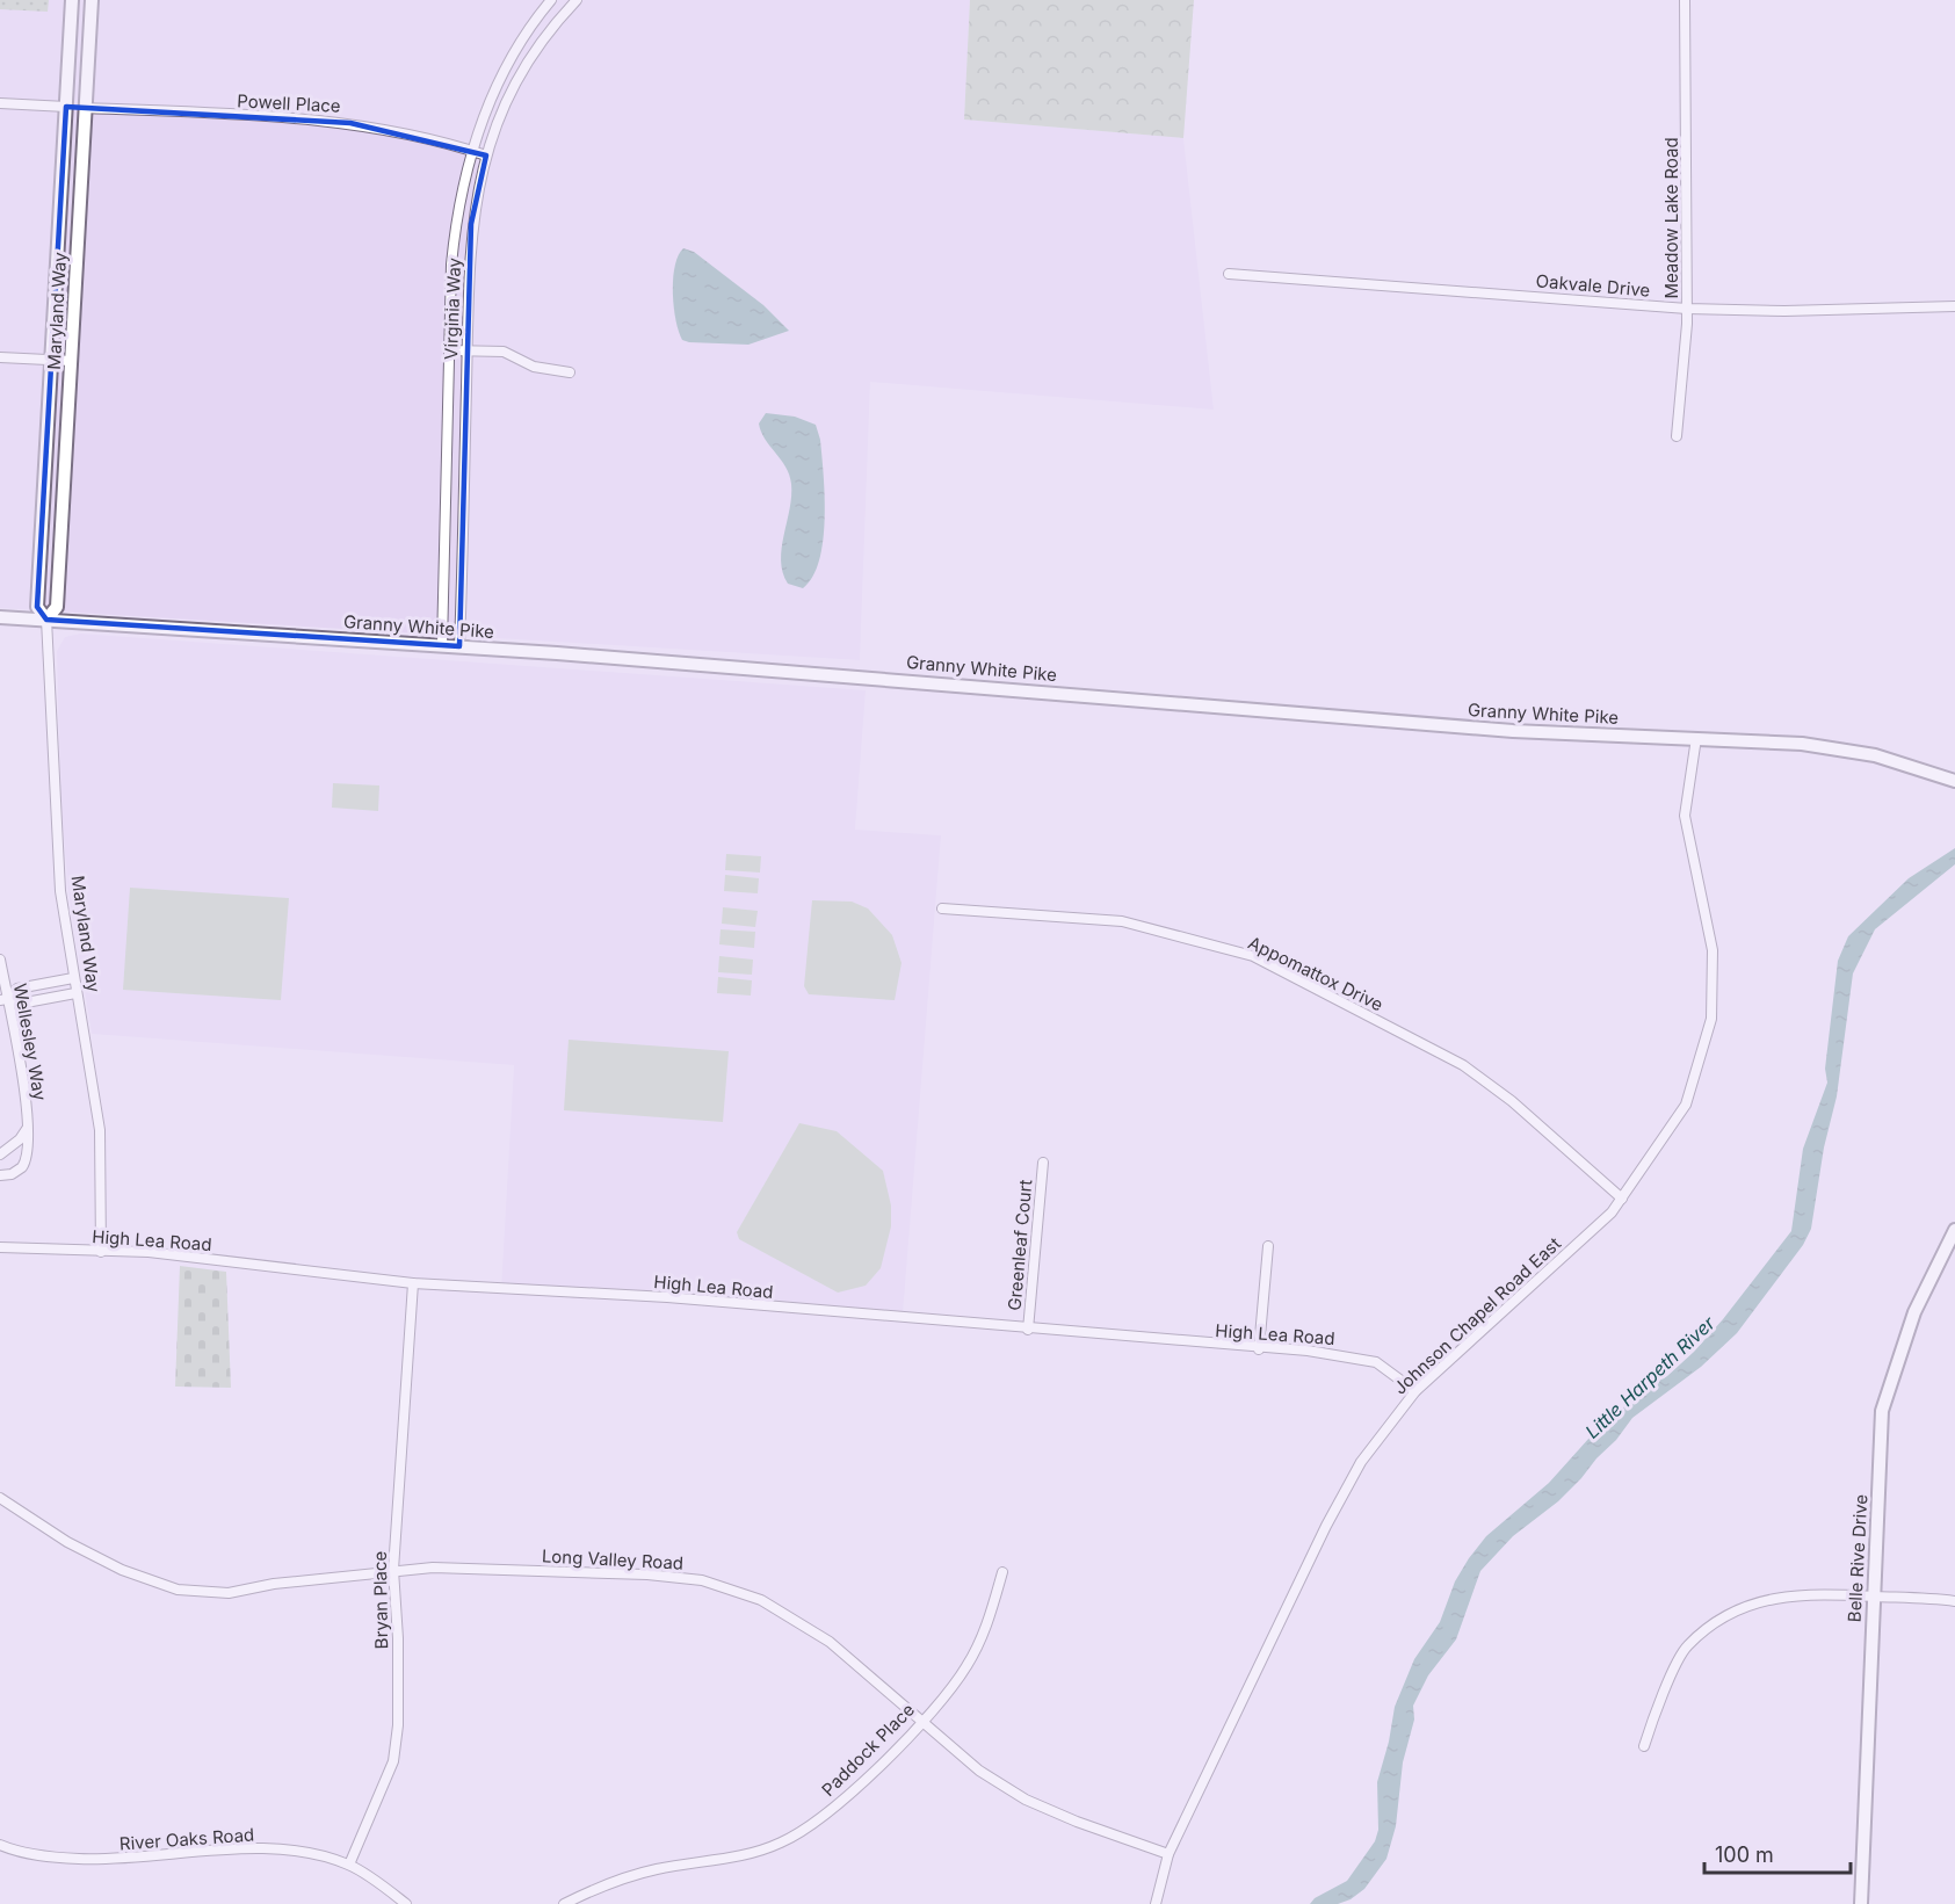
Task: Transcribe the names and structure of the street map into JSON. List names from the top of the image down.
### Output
{
  "streets": {
    "main road": ["Maryland Way", "Granny White Pike", "Belle Rive Drive"],
    "street": [
      "Powell Place",
      "Meadow Lake Road",
      "Oakvale Drive",
      "Virginia Way",
      "Appomattox Drive",
      "Wellesley Way",
      "High Lea Road",
      "Greenleaf Court",
      "Johnson Chapel Road East",
      "Long Valley Road",
      "Bryan Place",
      "Paddock Place",
      "River Oaks Road"
    ]
  },
  "crossings": [
    ["Powell Place", "Virginia Way"],
    ["Powell Place", "Maryland Way"],
    ["Meadow Lake Road", "Oakvale Drive"],
    ["Virginia Way", "Granny White Pike"],
    ["Maryland Way", "Granny White Pike"],
    ["Maryland Way", "High Lea Road"],
    ["Granny White Pike", "Johnson Chapel Road East"],
    ["Appomattox Drive", "Johnson Chapel Road East"],
    ["High Lea Road", "Greenleaf Court"],
    ["High Lea Road", "Johnson Chapel Road East"],
    ["High Lea Road", "Bryan Place"],
    ["Johnson Chapel Road East", "Long Valley Road"],
    ["Long Valley Road", "Bryan Place"],
    ["Long Valley Road", "Paddock Place"],
    ["Bryan Place", "River Oaks Road"]
  ],
  "water": ["Little Harpeth River"],
  "scale_bar": "100 m"
}
